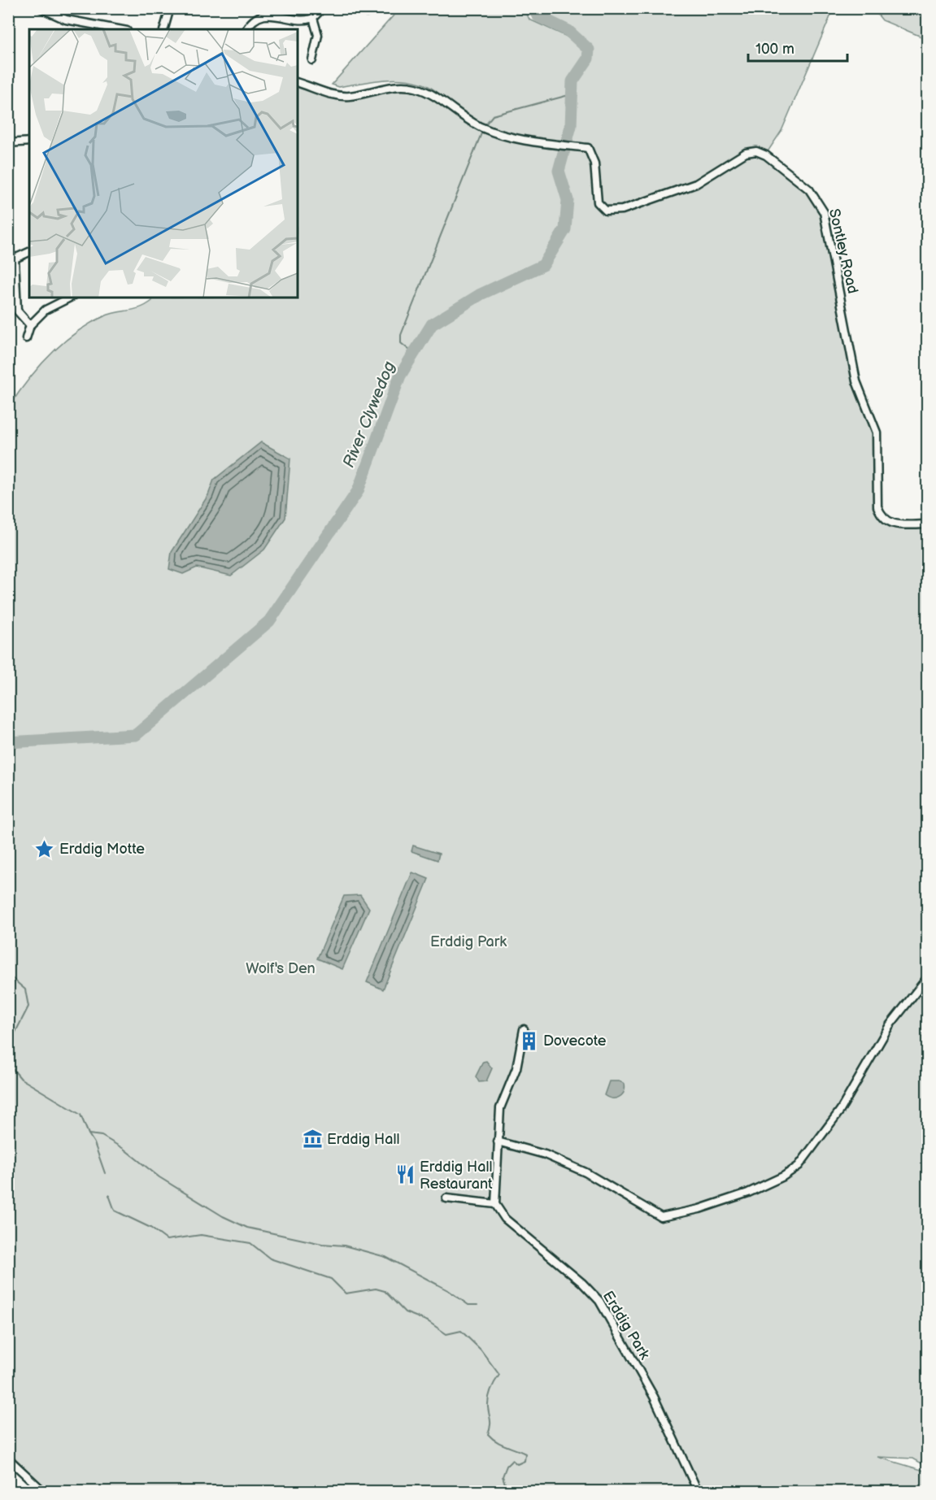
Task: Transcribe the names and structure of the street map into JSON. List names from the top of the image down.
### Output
{
  "streets": {
    "street": ["Sontley Road", "Erddig Park"]
  },
  "water": ["River Clywedog"],
  "parks": ["Erddig Park", "Wolf's Den"],
  "places": {
    "place": ["Erddig Motte"],
    "building": ["Dovecote"],
    "museum": ["Erddig Hall"],
    "restaurant": ["Erddig Hall Restaurant"]
  },
  "scale_bar": "100 m"
}
